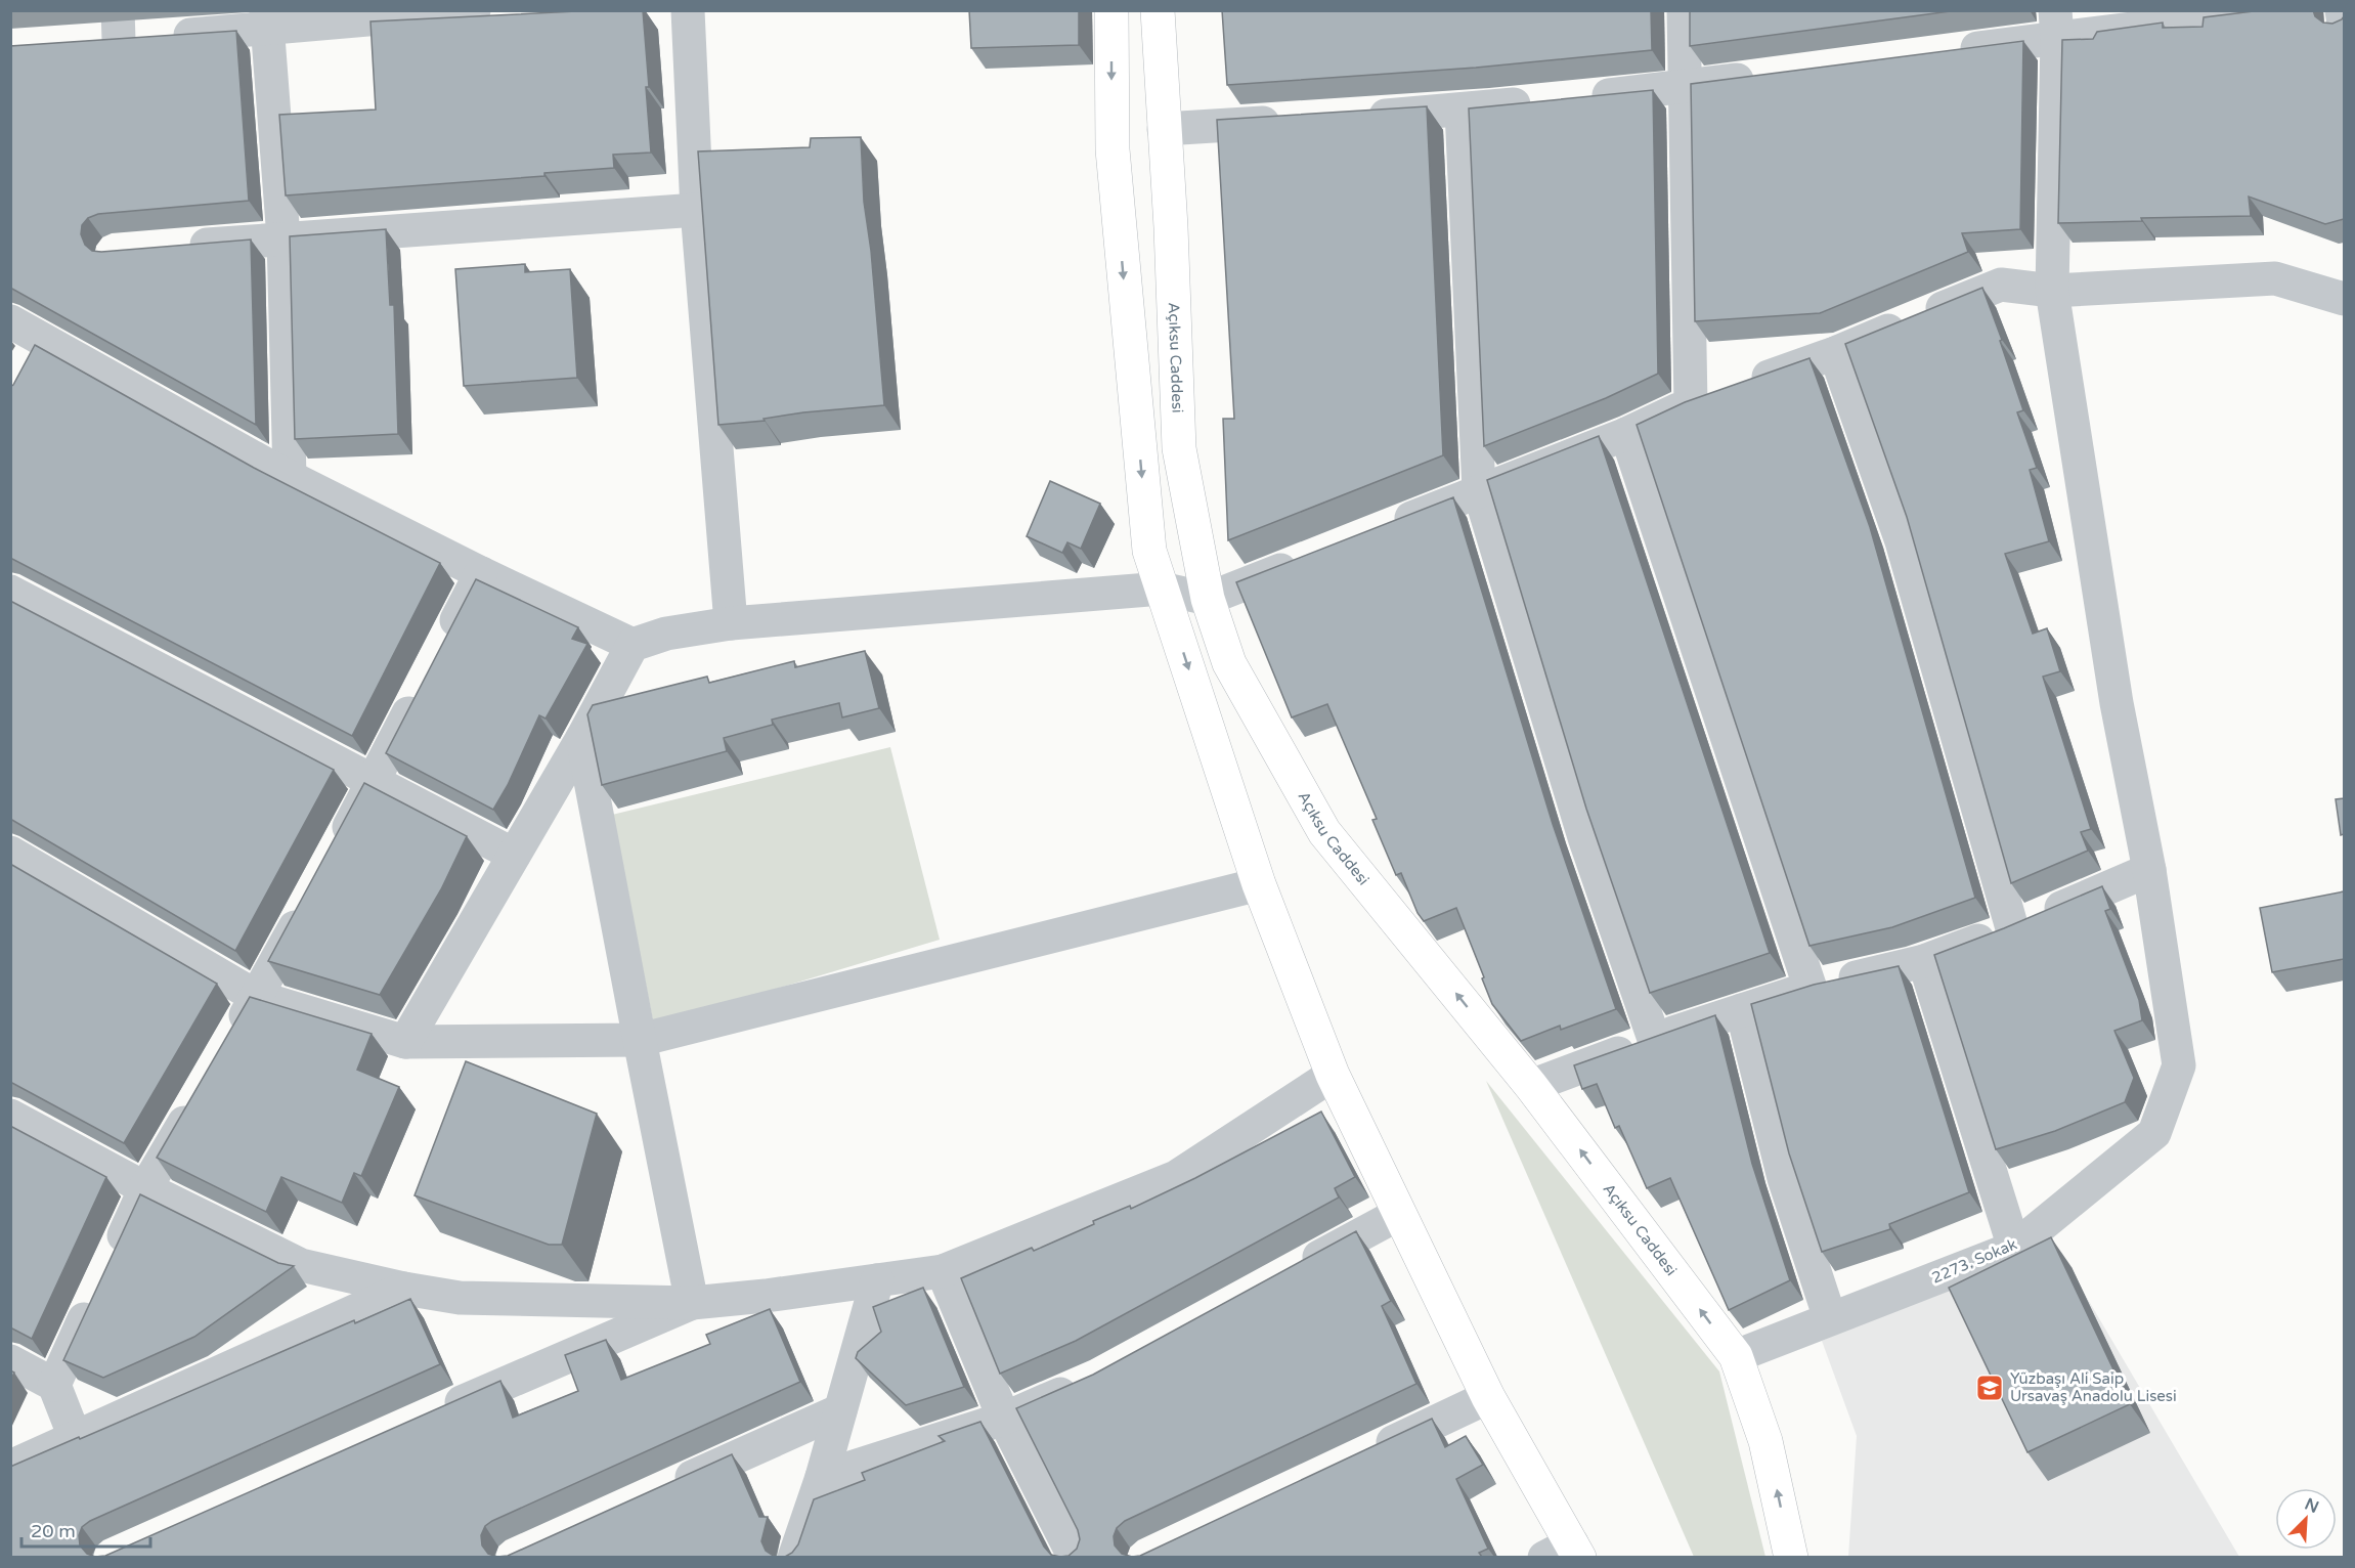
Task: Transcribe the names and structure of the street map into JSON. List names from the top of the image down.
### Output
{
  "streets": {
    "main road": ["Açıksu Caddesi"],
    "street": ["2273. Sokak"]
  },
  "crossings": [
    ["Açıksu Caddesi", "2273. Sokak"]
  ],
  "places": {
    "school or university": ["Yüzbaşı Ali Saip Ursavaş Anadolu Lisesi"]
  },
  "scale_bar": "20 m",
  "north": "top right"
}
